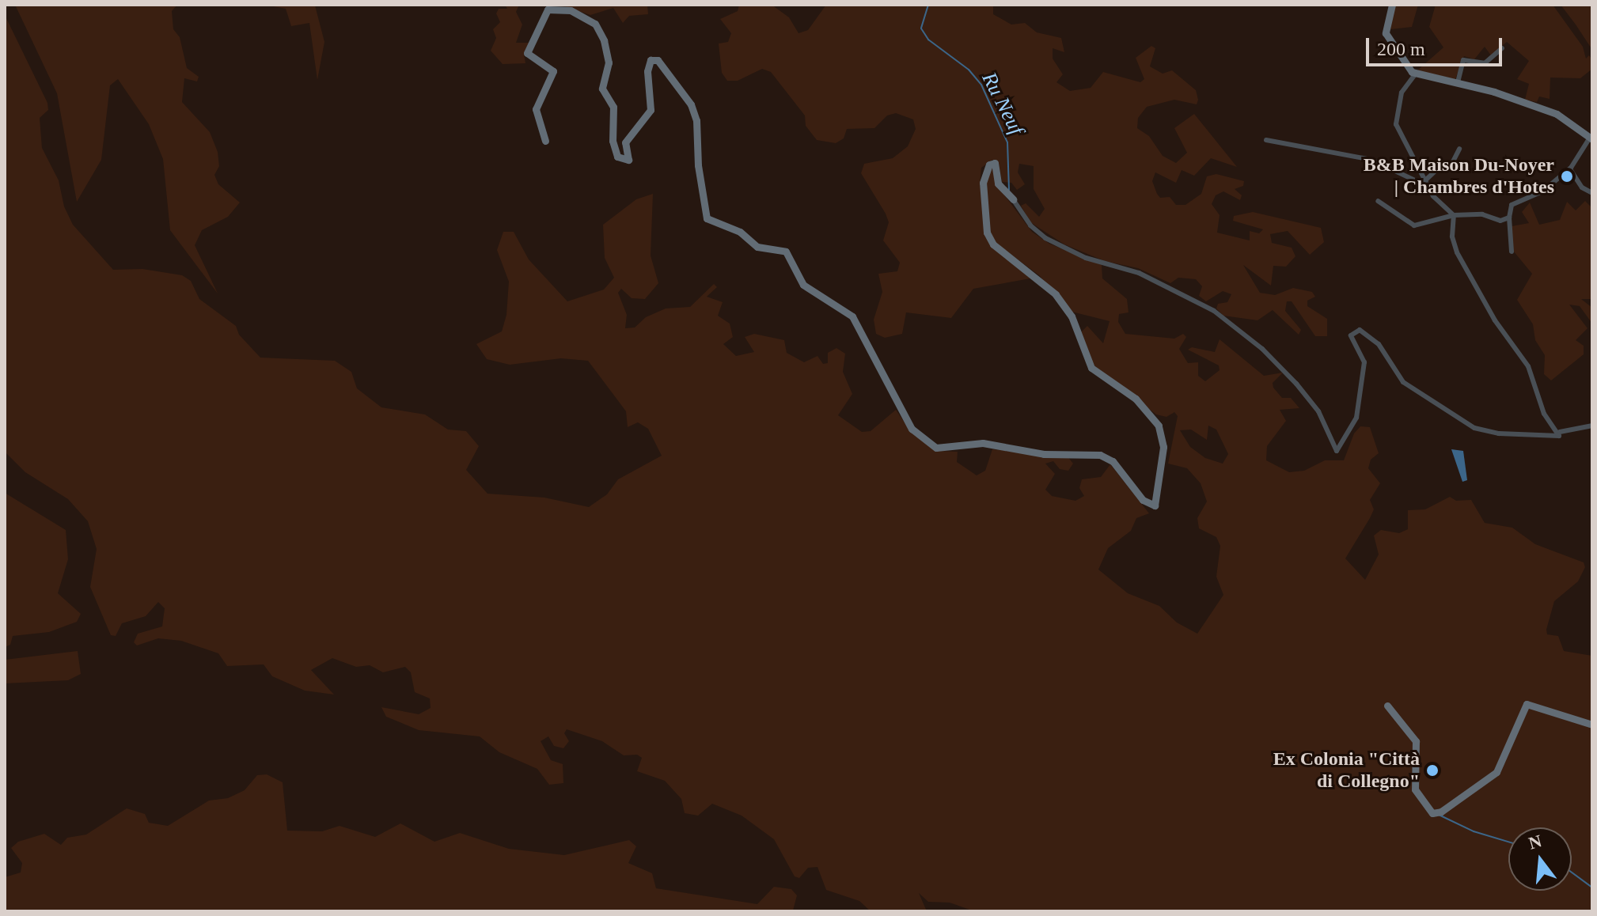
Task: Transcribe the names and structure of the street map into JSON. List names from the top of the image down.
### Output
{
  "water": ["Ru Neuf"],
  "places": ["B&B Maison Du-Noyer | Chambres d'Hotes", "Ex Colonia \"Città di Collegno\""],
  "scale_bar": "200 m",
  "north": "top"
}
